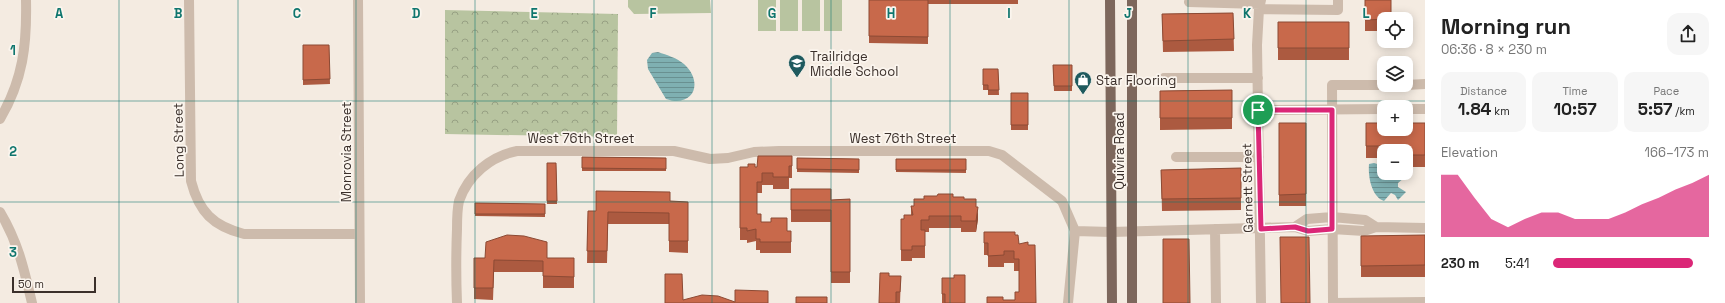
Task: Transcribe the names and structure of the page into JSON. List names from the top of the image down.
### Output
{
  "streets": {
    "main road": ["Quivira Road"],
    "street": [
      "West 76th Street",
      "Long Street",
      "Monrovia Street",
      "Garnett Street"
    ]
  },
  "crossings": [
    ["Long Street", "Monrovia Street"]
  ],
  "places": {
    "school or university": ["Trailridge Middle School"],
    "shop": ["Star Flooring"]
  },
  "scale_bar": "50 m",
  "page": {
    "heading": ["Morning run", "06:36 · 8 × 230 m"],
    "map_buttons": ["+", "−"],
    "stats": [
      ["Distance", "1.84 km"],
      ["Time", "10:57"],
      ["Pace", "5:57 /km"]
    ],
    "chart": ["Elevation", "166–173 m"],
    "list": [
      {
        "name": "230 m",
        "note": "5:41"
      }
    ],
    "scale": "50 m"
  },
  "grid": {
    "columns": [
      "A",
      "B",
      "C",
      "D",
      "E",
      "F",
      "G",
      "H",
      "I",
      "J",
      "K",
      "L"
    ],
    "rows": ["1", "2", "3"]
  }
}
